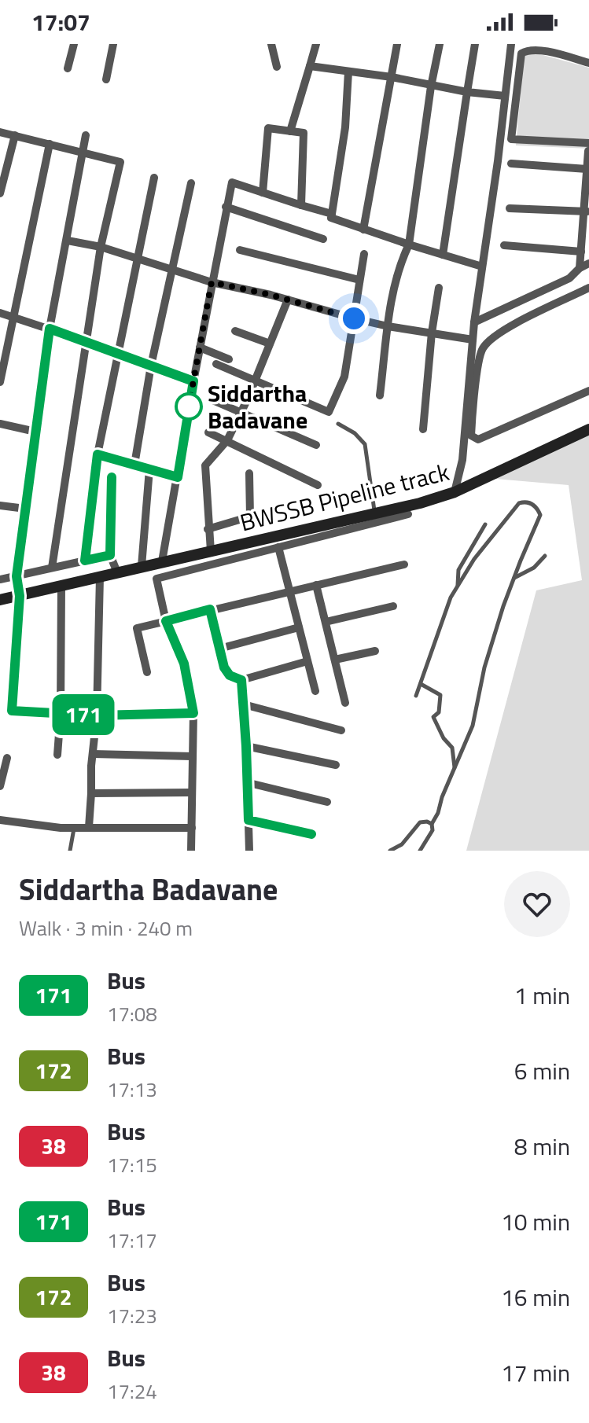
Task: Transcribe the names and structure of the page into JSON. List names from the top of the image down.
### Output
{
  "streets": {
    "street": ["BWSSB Pipeline track"]
  },
  "places": ["Siddartha Badavane"],
  "lines": ["bus line 171"],
  "page": {
    "status": "17:07",
    "on_map": "171",
    "heading": ["Siddartha Badavane", "Walk · 3 min · 240 m"],
    "list": [
      {
        "mark": "171",
        "name": "Bus",
        "note": "17:08",
        "value": "1 min"
      },
      {
        "mark": "172",
        "name": "Bus",
        "note": "17:13",
        "value": "6 min"
      },
      {
        "mark": "38",
        "name": "Bus",
        "note": "17:15",
        "value": "8 min"
      },
      {
        "mark": "171",
        "name": "Bus",
        "note": "17:17",
        "value": "10 min"
      },
      {
        "mark": "172",
        "name": "Bus",
        "note": "17:23",
        "value": "16 min"
      },
      {
        "mark": "38",
        "name": "Bus",
        "note": "17:24",
        "value": "17 min"
      }
    ]
  }
}
